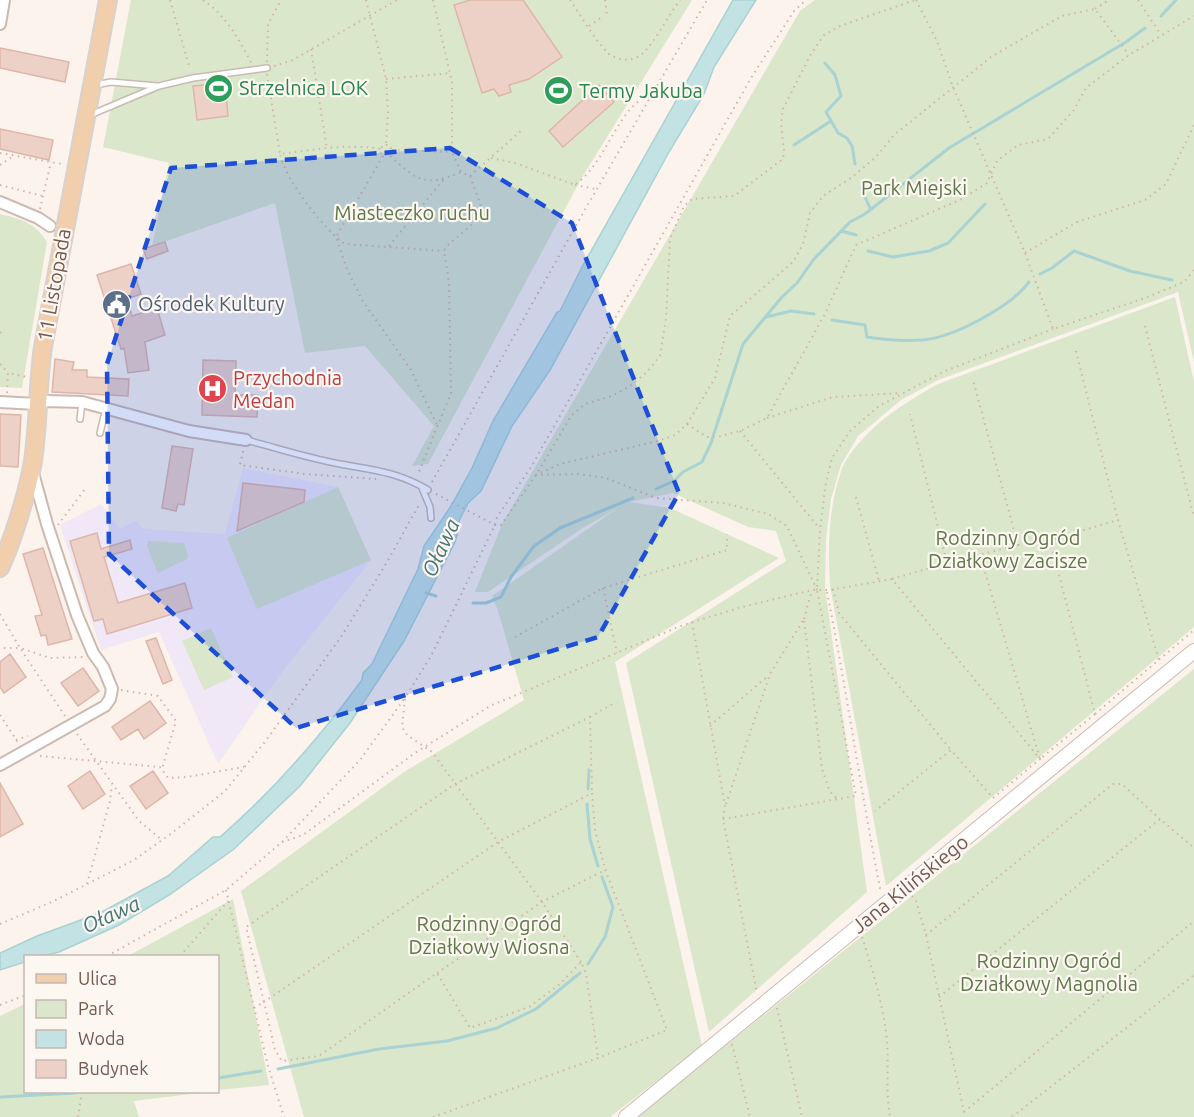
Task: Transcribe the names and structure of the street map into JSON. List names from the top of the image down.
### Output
{
  "streets": {
    "main road": ["11 Listopada"],
    "street": ["Jana Kilińskiego"]
  },
  "water": ["Oława"],
  "parks": [
    "Park Miejski",
    "Miasteczko ruchu",
    "Rodzinny Ogród Działkowy Zacisze",
    "Rodzinny Ogród Działkowy Wiosna",
    "Rodzinny Ogród Działkowy Magnolia"
  ],
  "places": {
    "sports": ["Strzelnica LOK", "Termy Jakuba"],
    "public building": ["Ośrodek Kultury"],
    "hospital": ["Przychodnia Medan"]
  },
  "legend": [
    "Ulica",
    "Park",
    "Woda",
    "Budynek"
  ]
}
